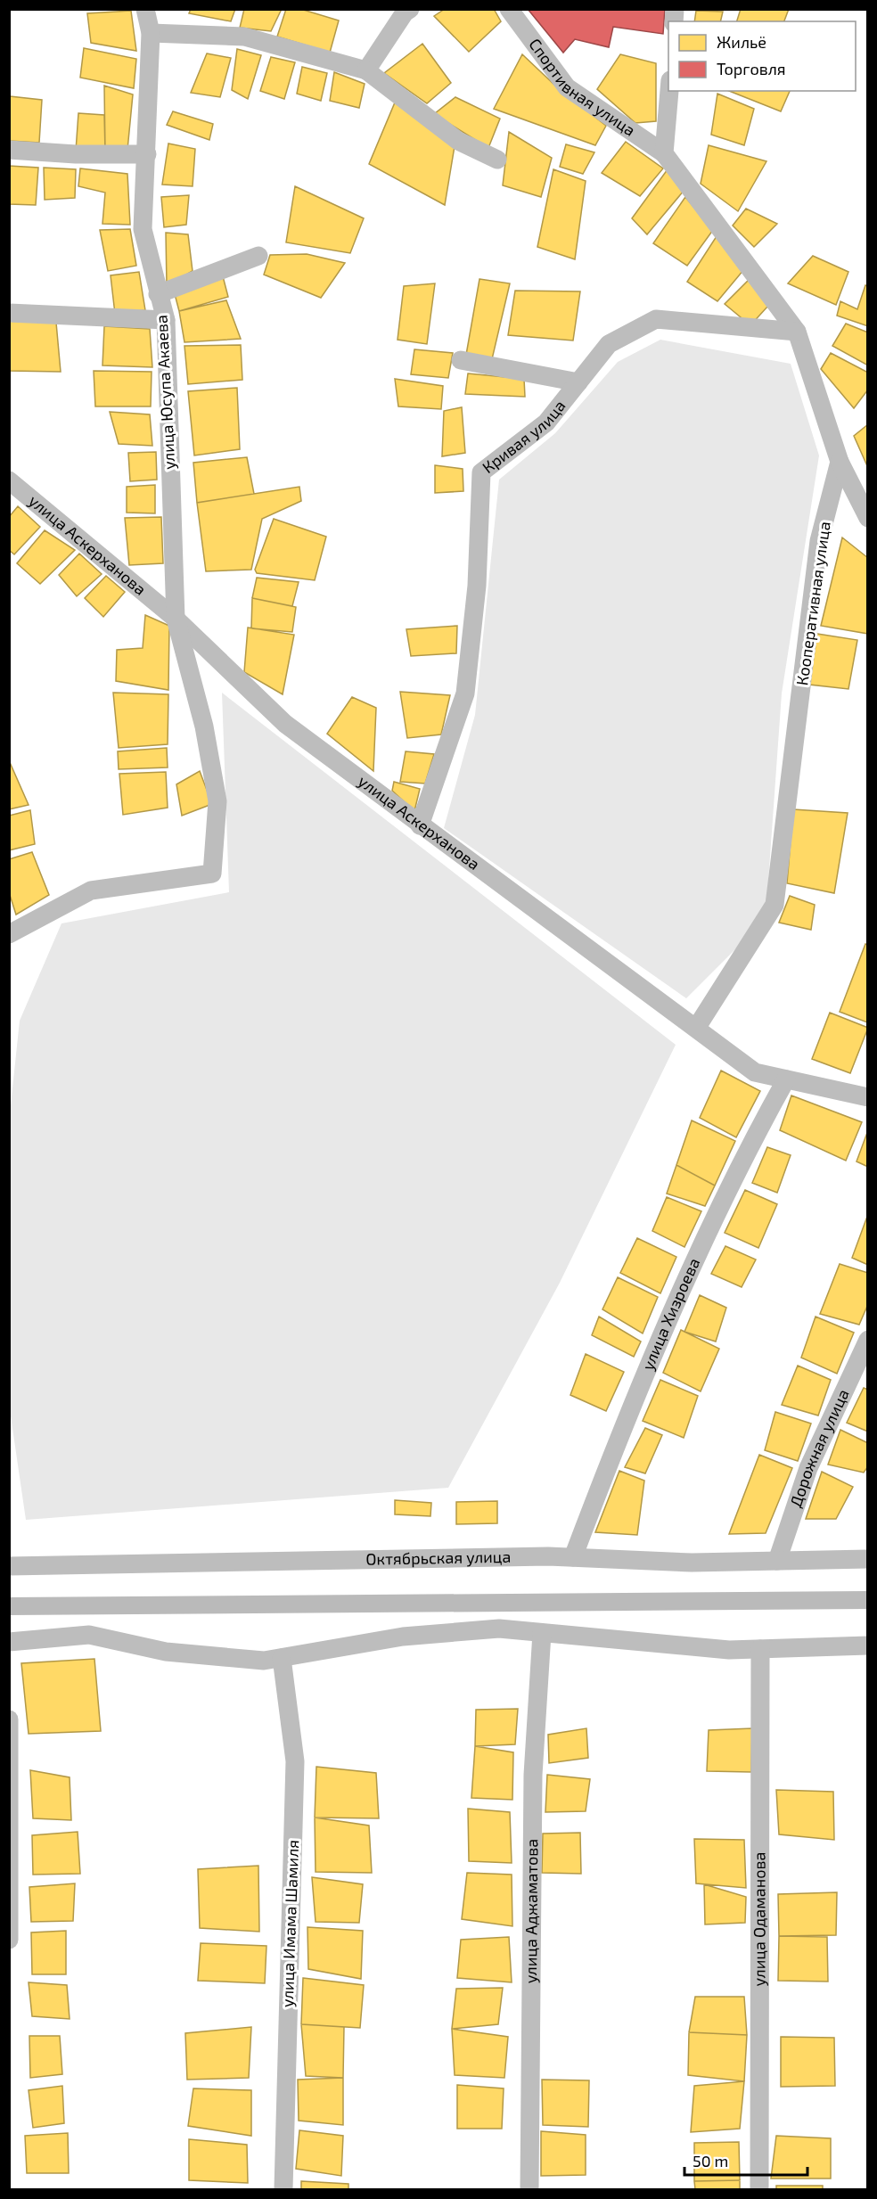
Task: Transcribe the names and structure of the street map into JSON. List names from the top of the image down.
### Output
{
  "streets": {
    "street": [
      "Спортивная улица",
      "улица Юсупа Акаева",
      "Кривая улица",
      "улица Аскерханова",
      "Кооперативная улица",
      "улица Хизроева",
      "Дорожная улица",
      "Октябрьская улица",
      "улица Аджаматова",
      "улица Одаманова",
      "улица Имама Шамиля"
    ]
  },
  "crossings": [
    ["улица Юсупа Акаева", "улица Аскерханова"],
    ["Кривая улица", "улица Аскерханова"],
    ["улица Аскерханова", "Кооперативная улица"],
    ["улица Аскерханова", "улица Хизроева"],
    ["улица Хизроева", "Октябрьская улица"],
    ["Дорожная улица", "Октябрьская улица"]
  ],
  "legend": ["Жильё", "Торговля"],
  "scale_bar": "50 m"
}
